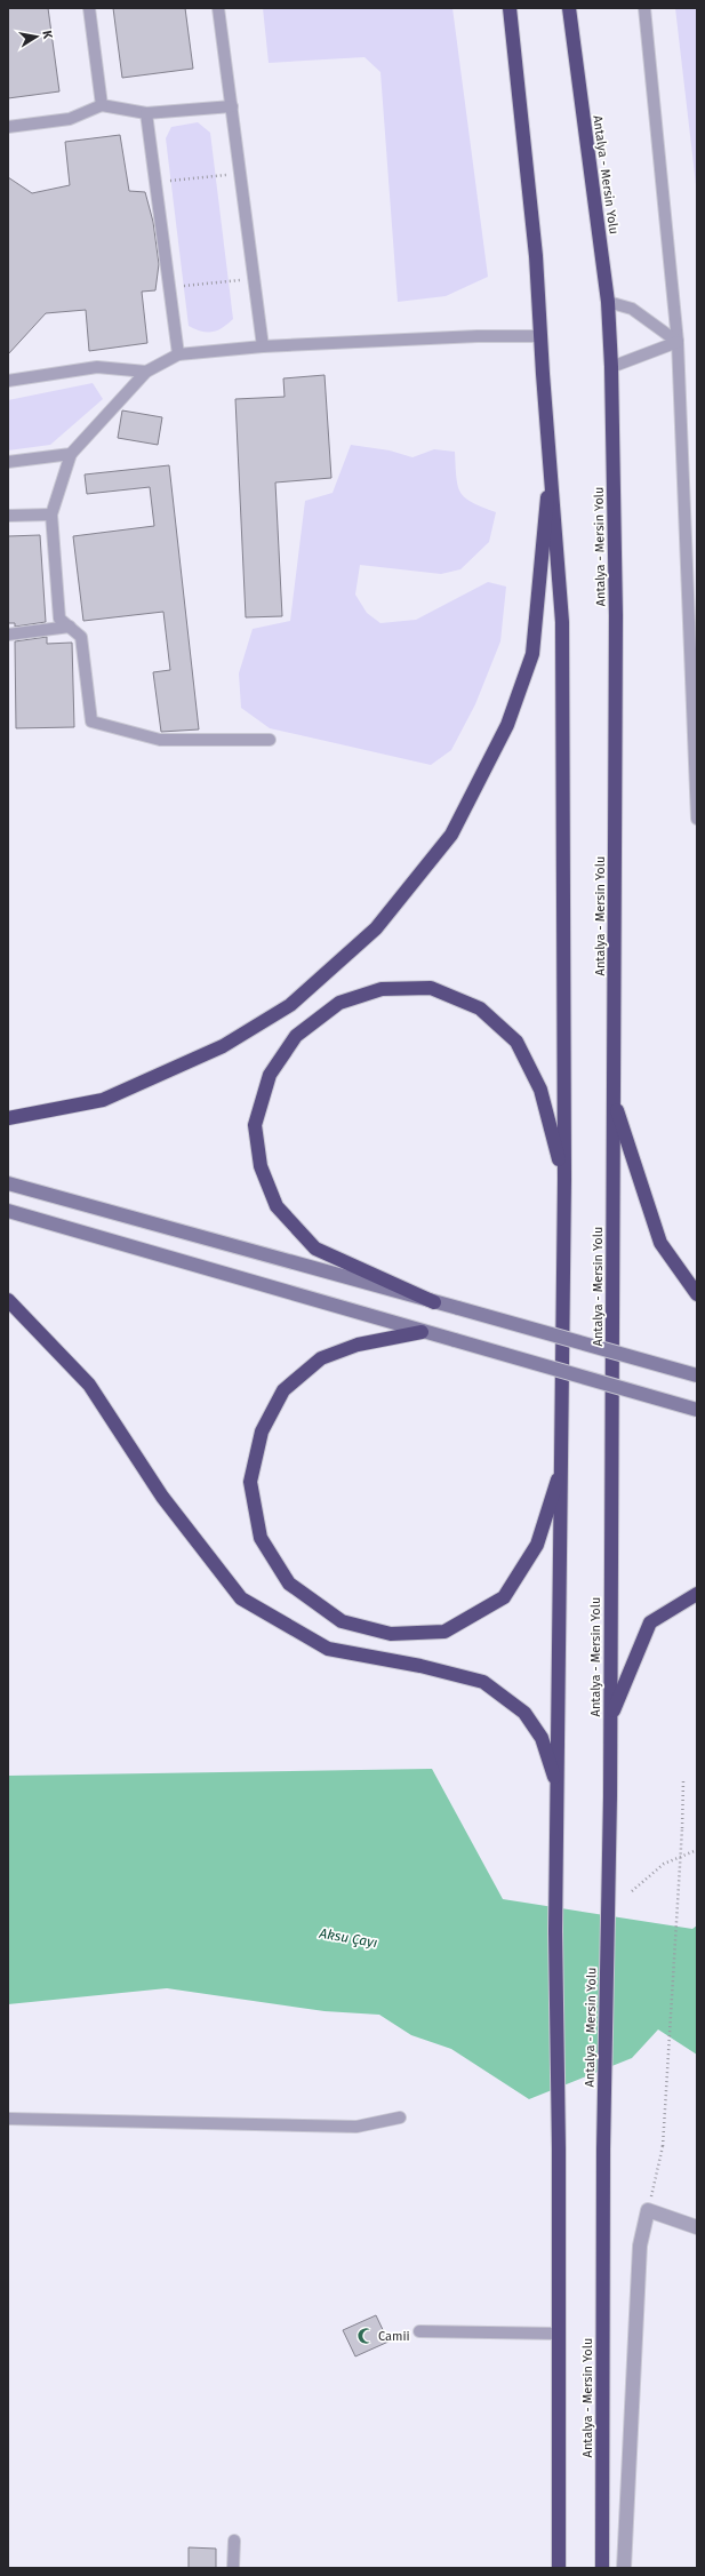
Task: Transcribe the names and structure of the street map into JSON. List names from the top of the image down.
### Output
{
  "streets": {
    "highway": ["Antalya - Mersin Yolu"]
  },
  "water": ["Aksu Çayı"],
  "places": {
    "mosque": ["Camii"]
  },
  "north": "right"
}
